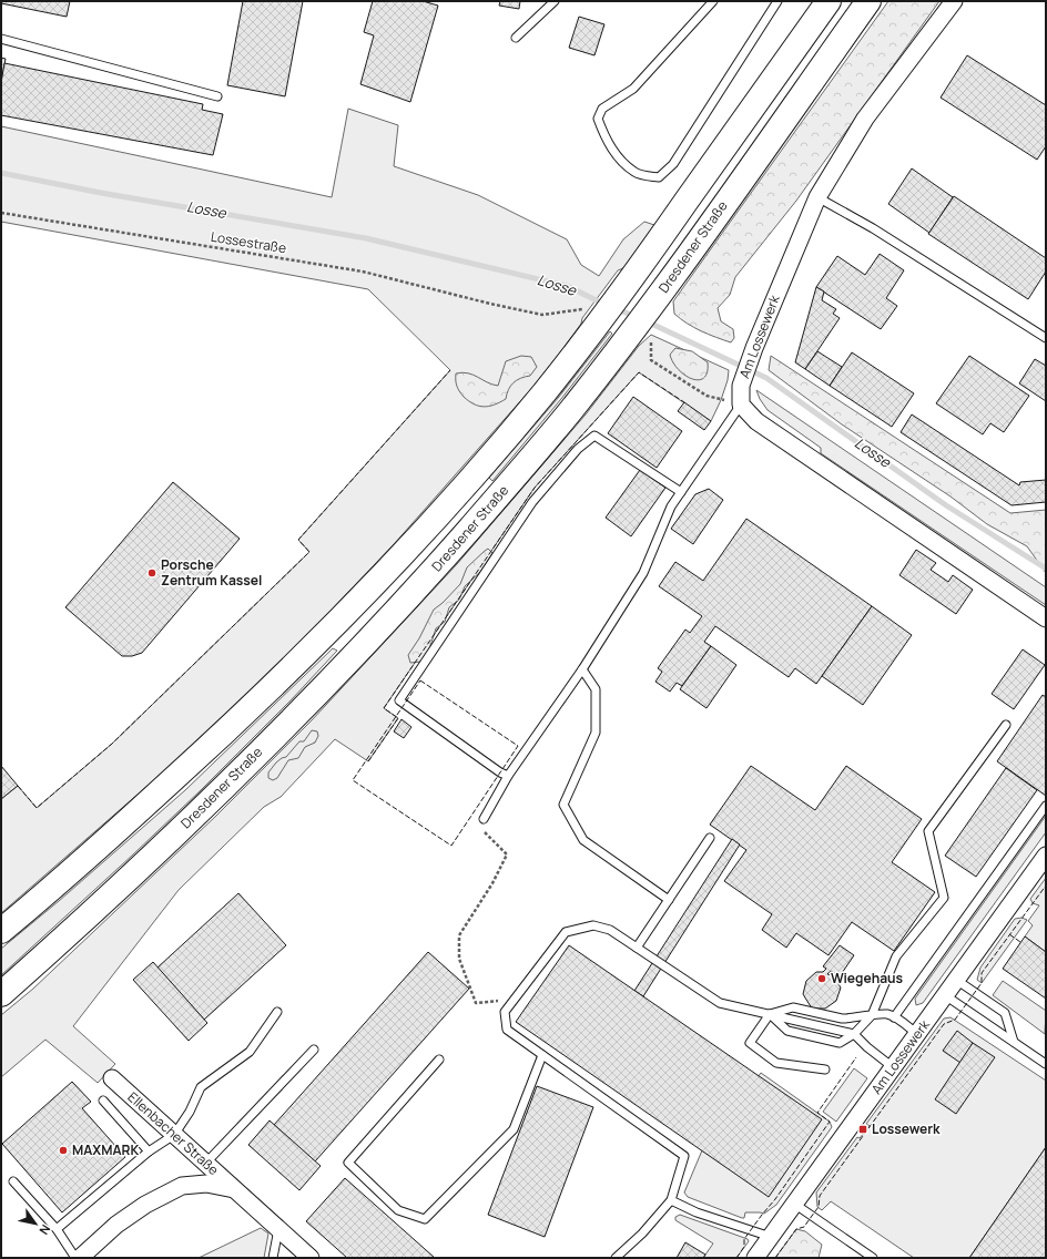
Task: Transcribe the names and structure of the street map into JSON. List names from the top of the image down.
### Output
{
  "streets": {
    "main road": ["Dresdener Straße"],
    "street": ["Am Lossewerk", "Ellenbacher Straße"],
    "path": ["Lossestraße"]
  },
  "water": ["Losse"],
  "places": {
    "other": ["Porsche Zentrum Kassel", "Wiegehaus", "MAXMARK"],
    "transit": ["Lossewerk"]
  },
  "north": "bottom right"
}
